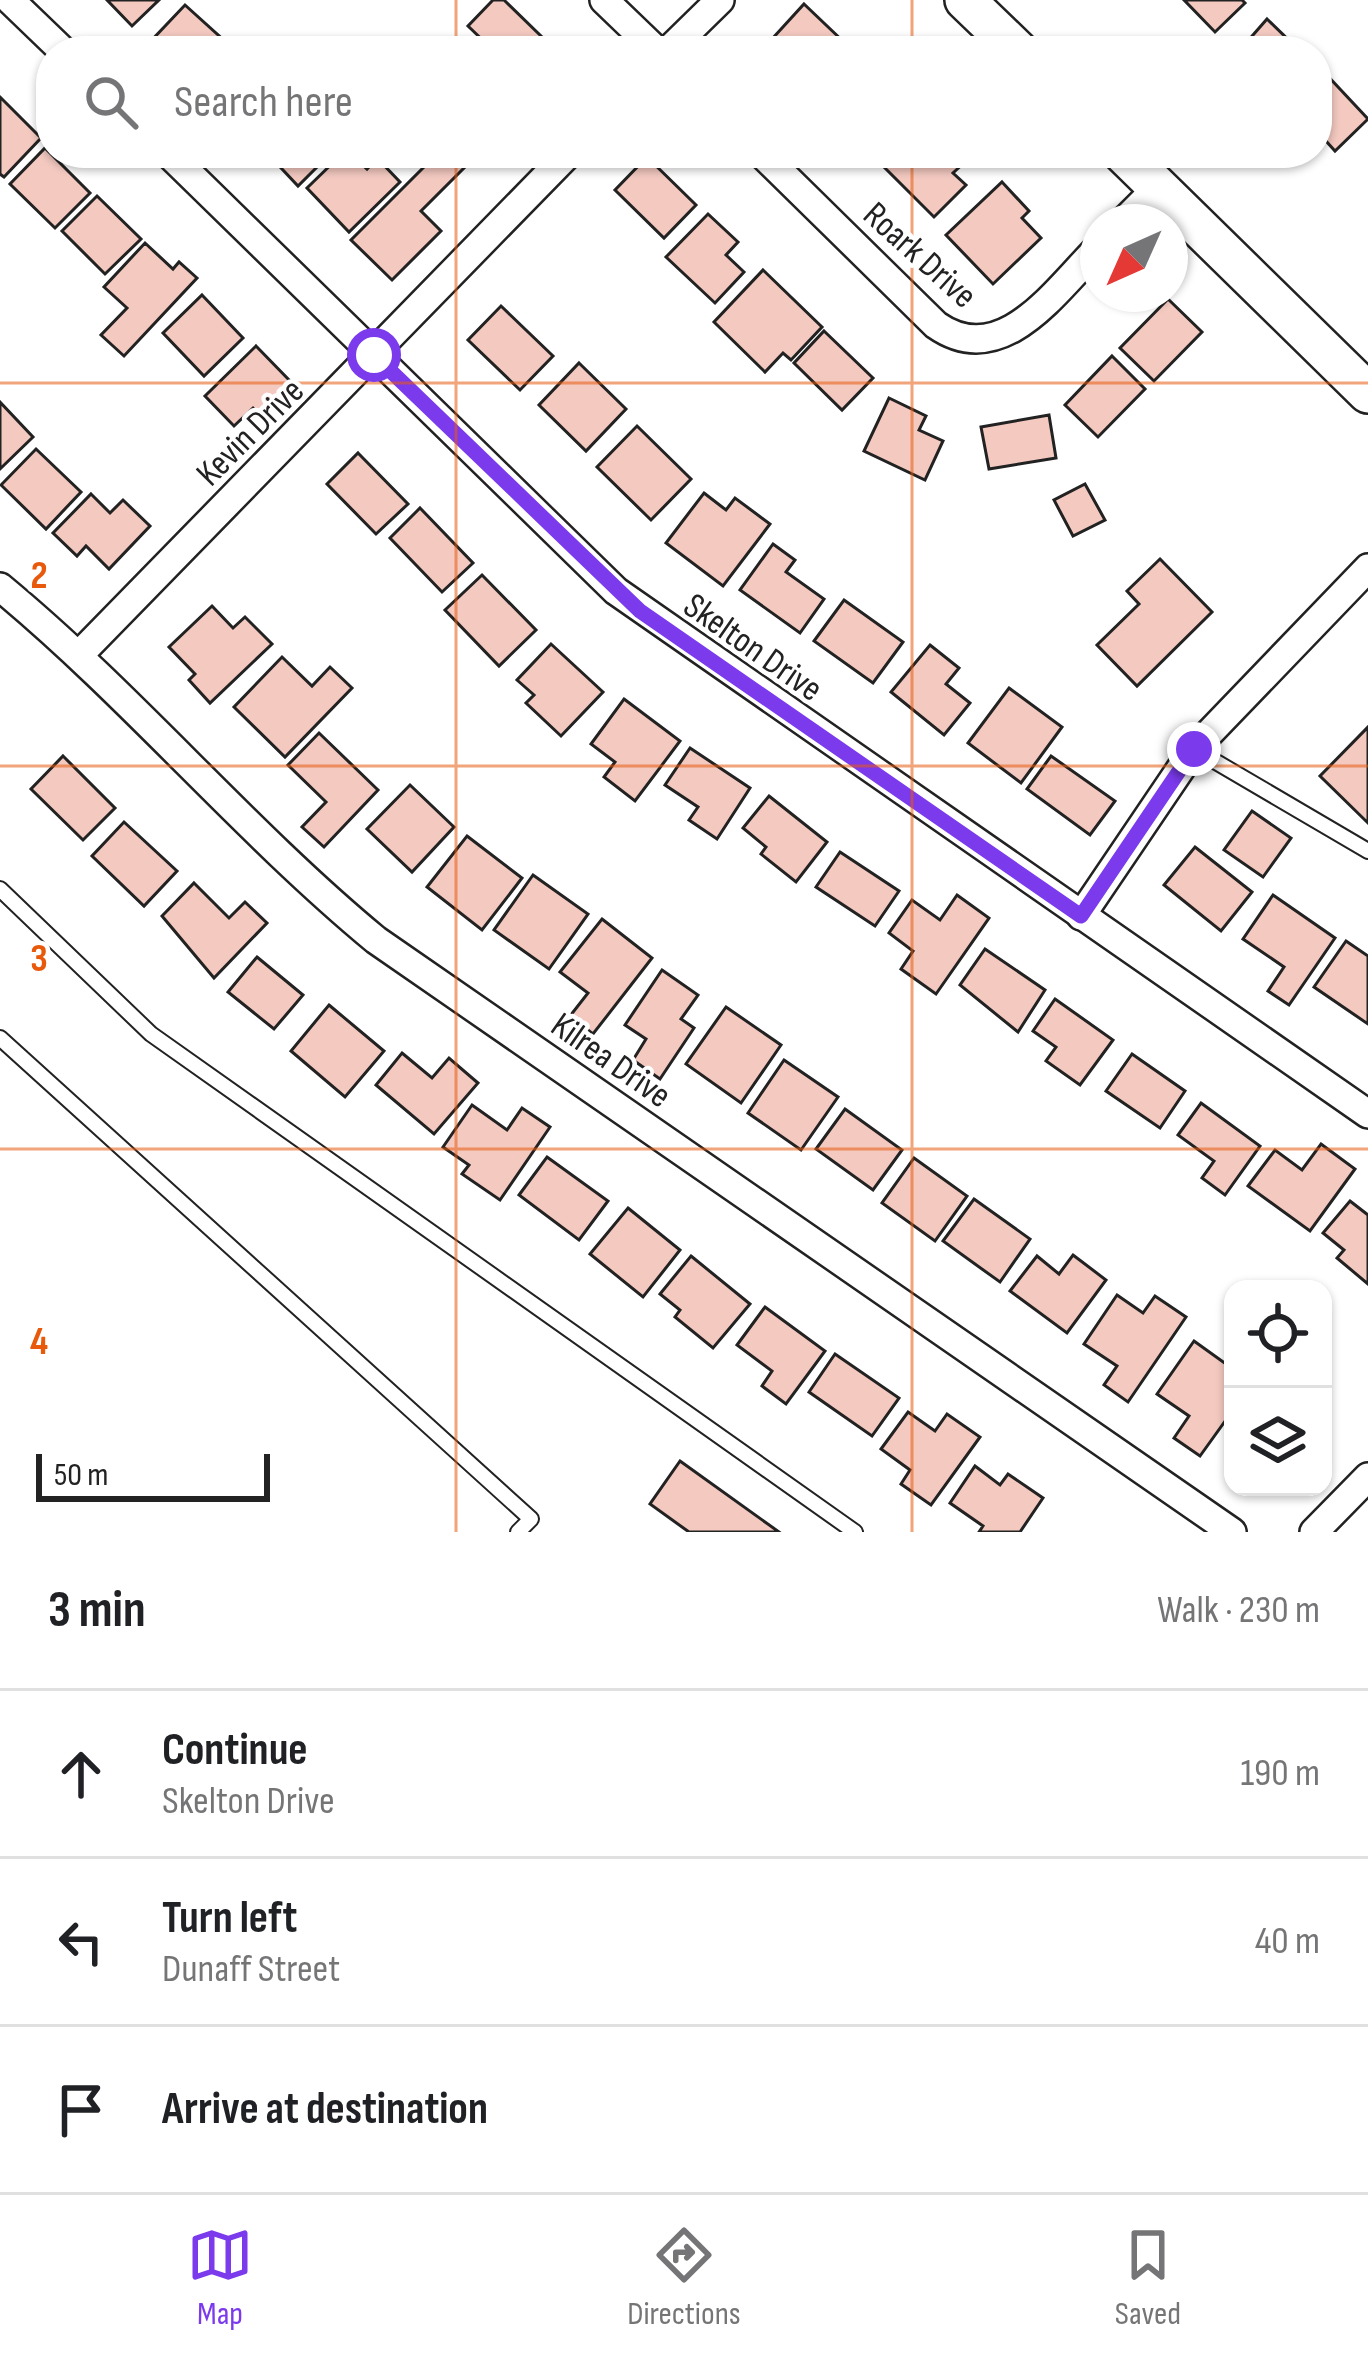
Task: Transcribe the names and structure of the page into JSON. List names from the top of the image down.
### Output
{
  "streets": {
    "street": [
      "Roark Drive",
      "Kevin Drive",
      "Skelton Drive",
      "Kilrea Drive"
    ]
  },
  "crossings": [
    ["Kevin Drive", "Skelton Drive"],
    ["Kevin Drive", "Kilrea Drive"]
  ],
  "scale_bar": "50 m",
  "north": "bottom left",
  "page": {
    "search": "Search here",
    "scale": "50 m",
    "heading": ["3 min", "Walk · 230 m"],
    "list": [
      ["Continue", "Skelton Drive", "190 m"],
      ["Turn left", "Dunaff Street", "40 m"],
      "Arrive at destination"
    ],
    "nav": ["Map", "Directions", "Saved"]
  },
  "grid": {
    "rows": ["2", "3", "4"]
  }
}
